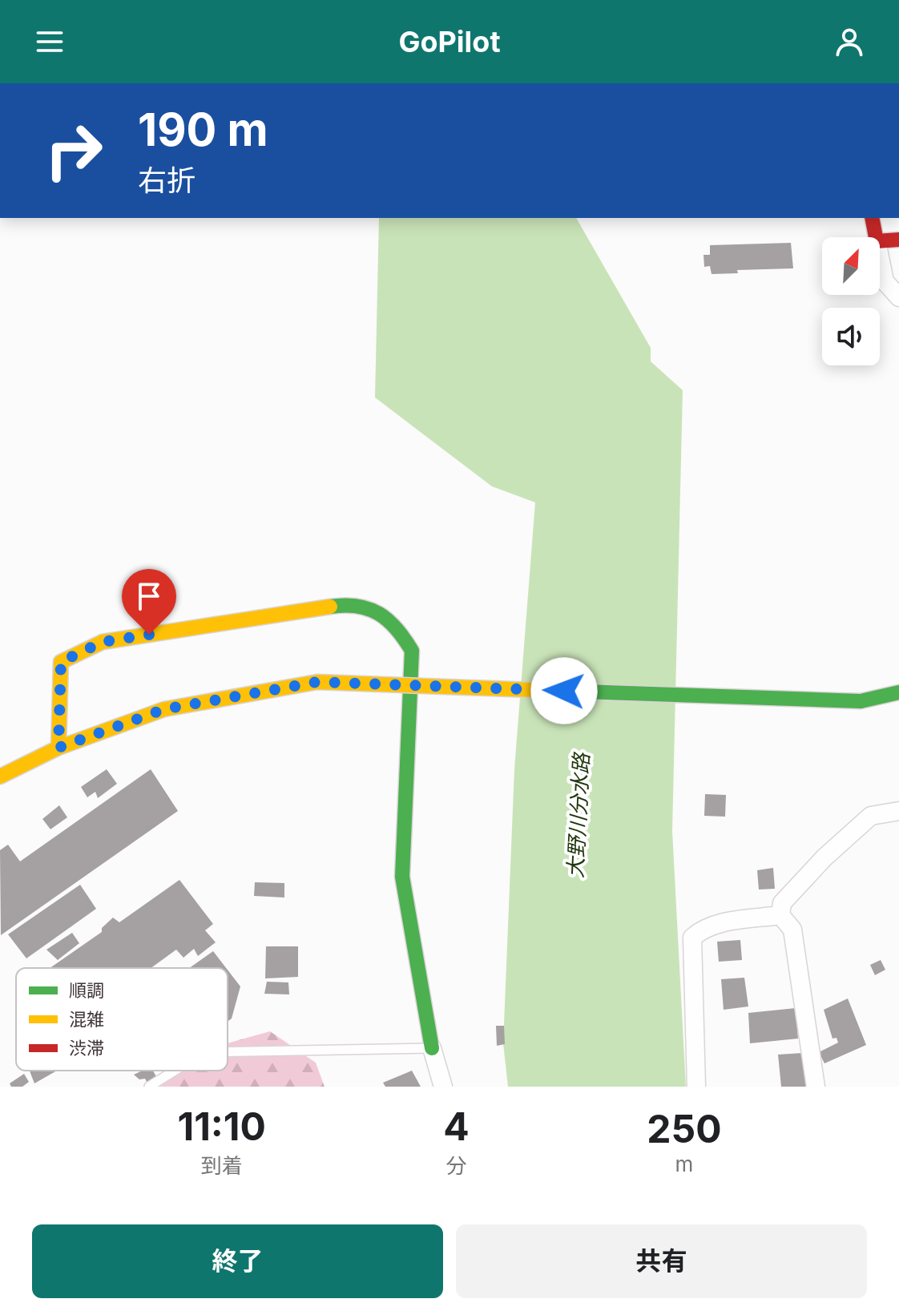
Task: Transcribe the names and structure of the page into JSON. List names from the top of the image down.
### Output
{
  "water": ["大野川分水路"],
  "legend": ["順調", "混雑", "渋滞"],
  "north": "top right",
  "page": {
    "header": "GoPilot",
    "turn": ["190 m", "右折"],
    "eta": [
      "11:10",
      "到着",
      "4",
      "分",
      "250",
      "m"
    ],
    "buttons": ["終了", "共有"]
  }
}
